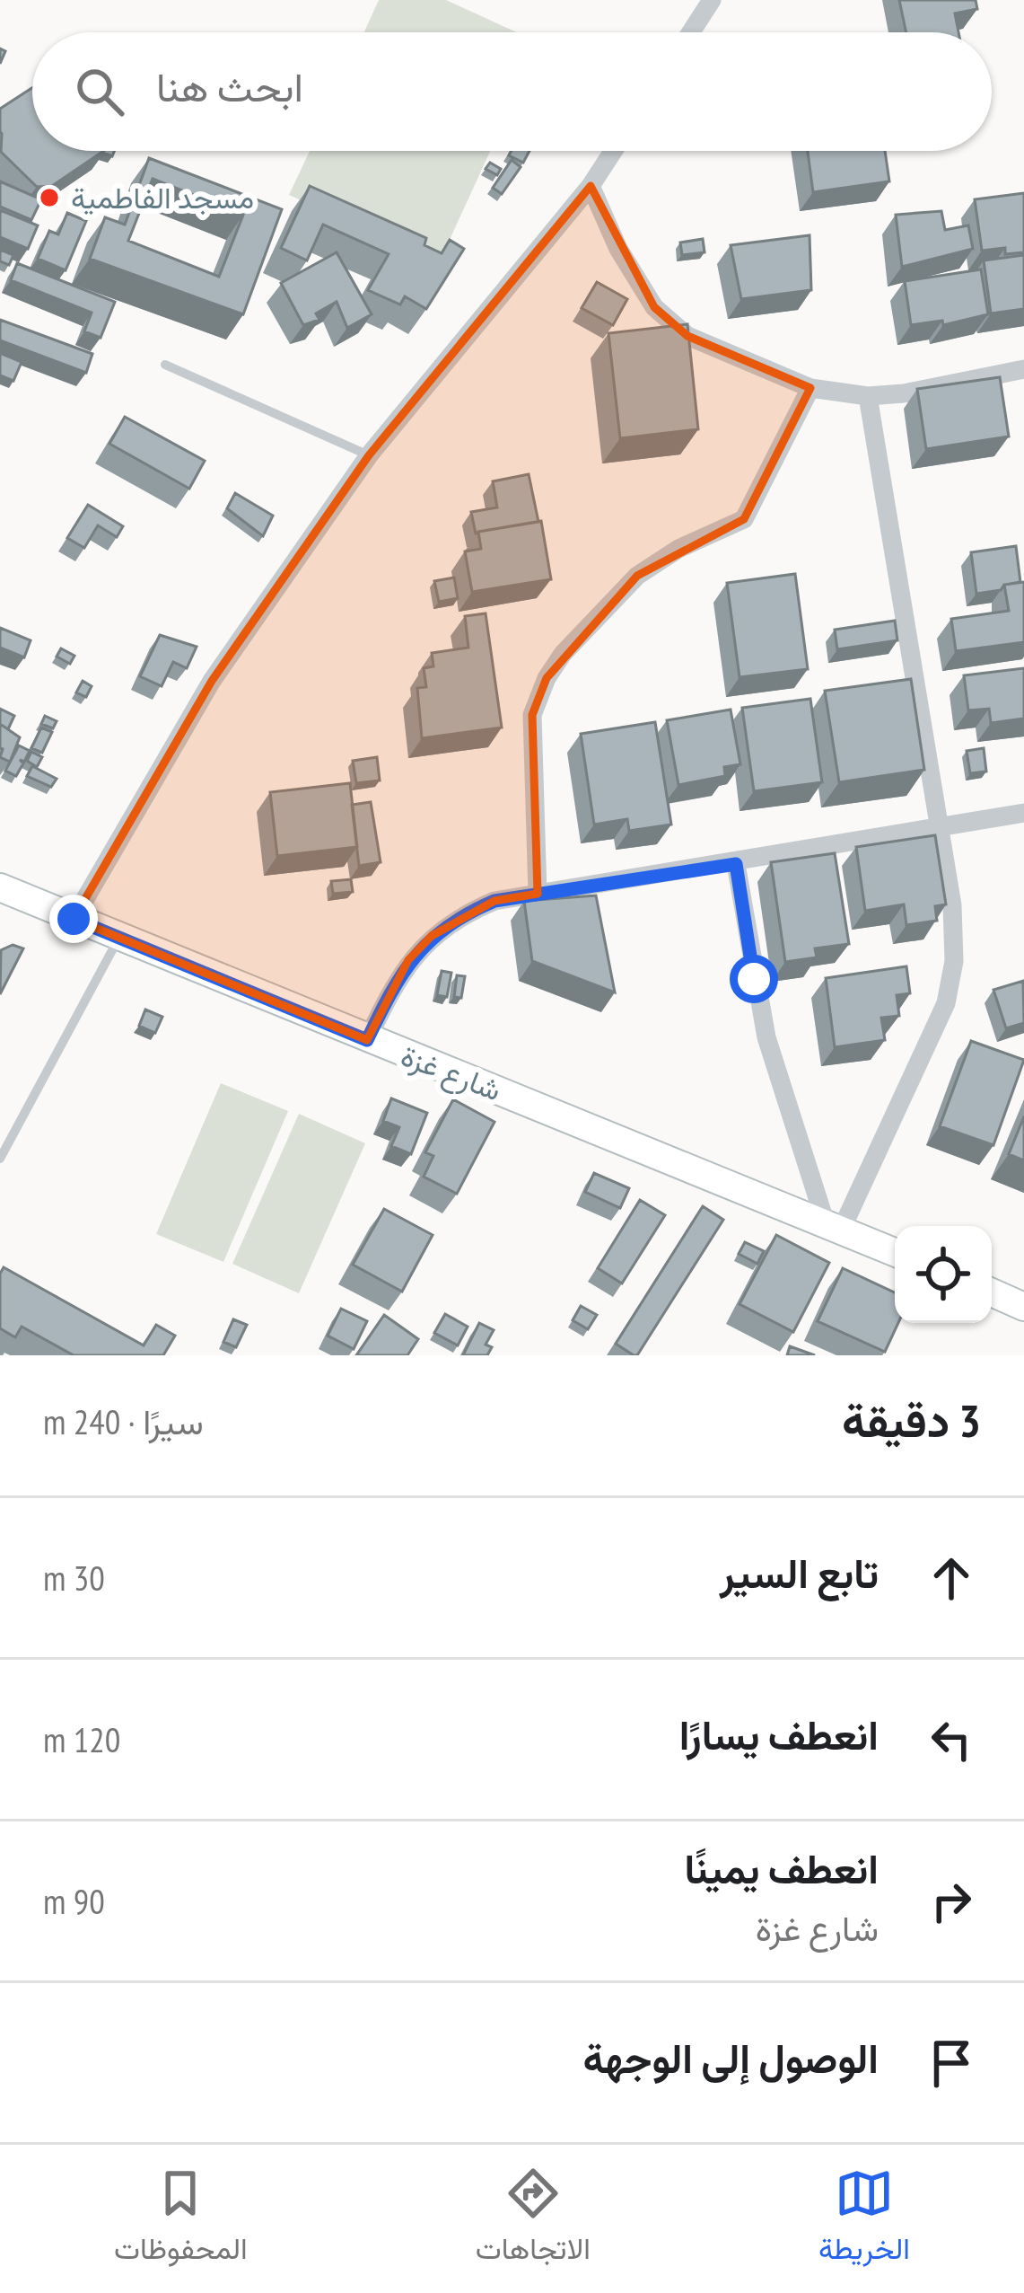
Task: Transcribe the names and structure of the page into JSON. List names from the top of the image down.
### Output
{
  "streets": {
    "main road": ["شارع غزة"]
  },
  "places": ["مسجد الفاطمية"],
  "page": {
    "search": "ابحث هنا",
    "heading": ["3 دقيقة", "سيرًا · 240 m"],
    "list": [
      ["تابع السير", "30 m"],
      ["انعطف يسارًا", "120 m"],
      ["انعطف يمينًا", "شارع غزة", "90 m"],
      "الوصول إلى الوجهة"
    ],
    "nav": ["الخريطة", "الاتجاهات", "المحفوظات"]
  }
}
